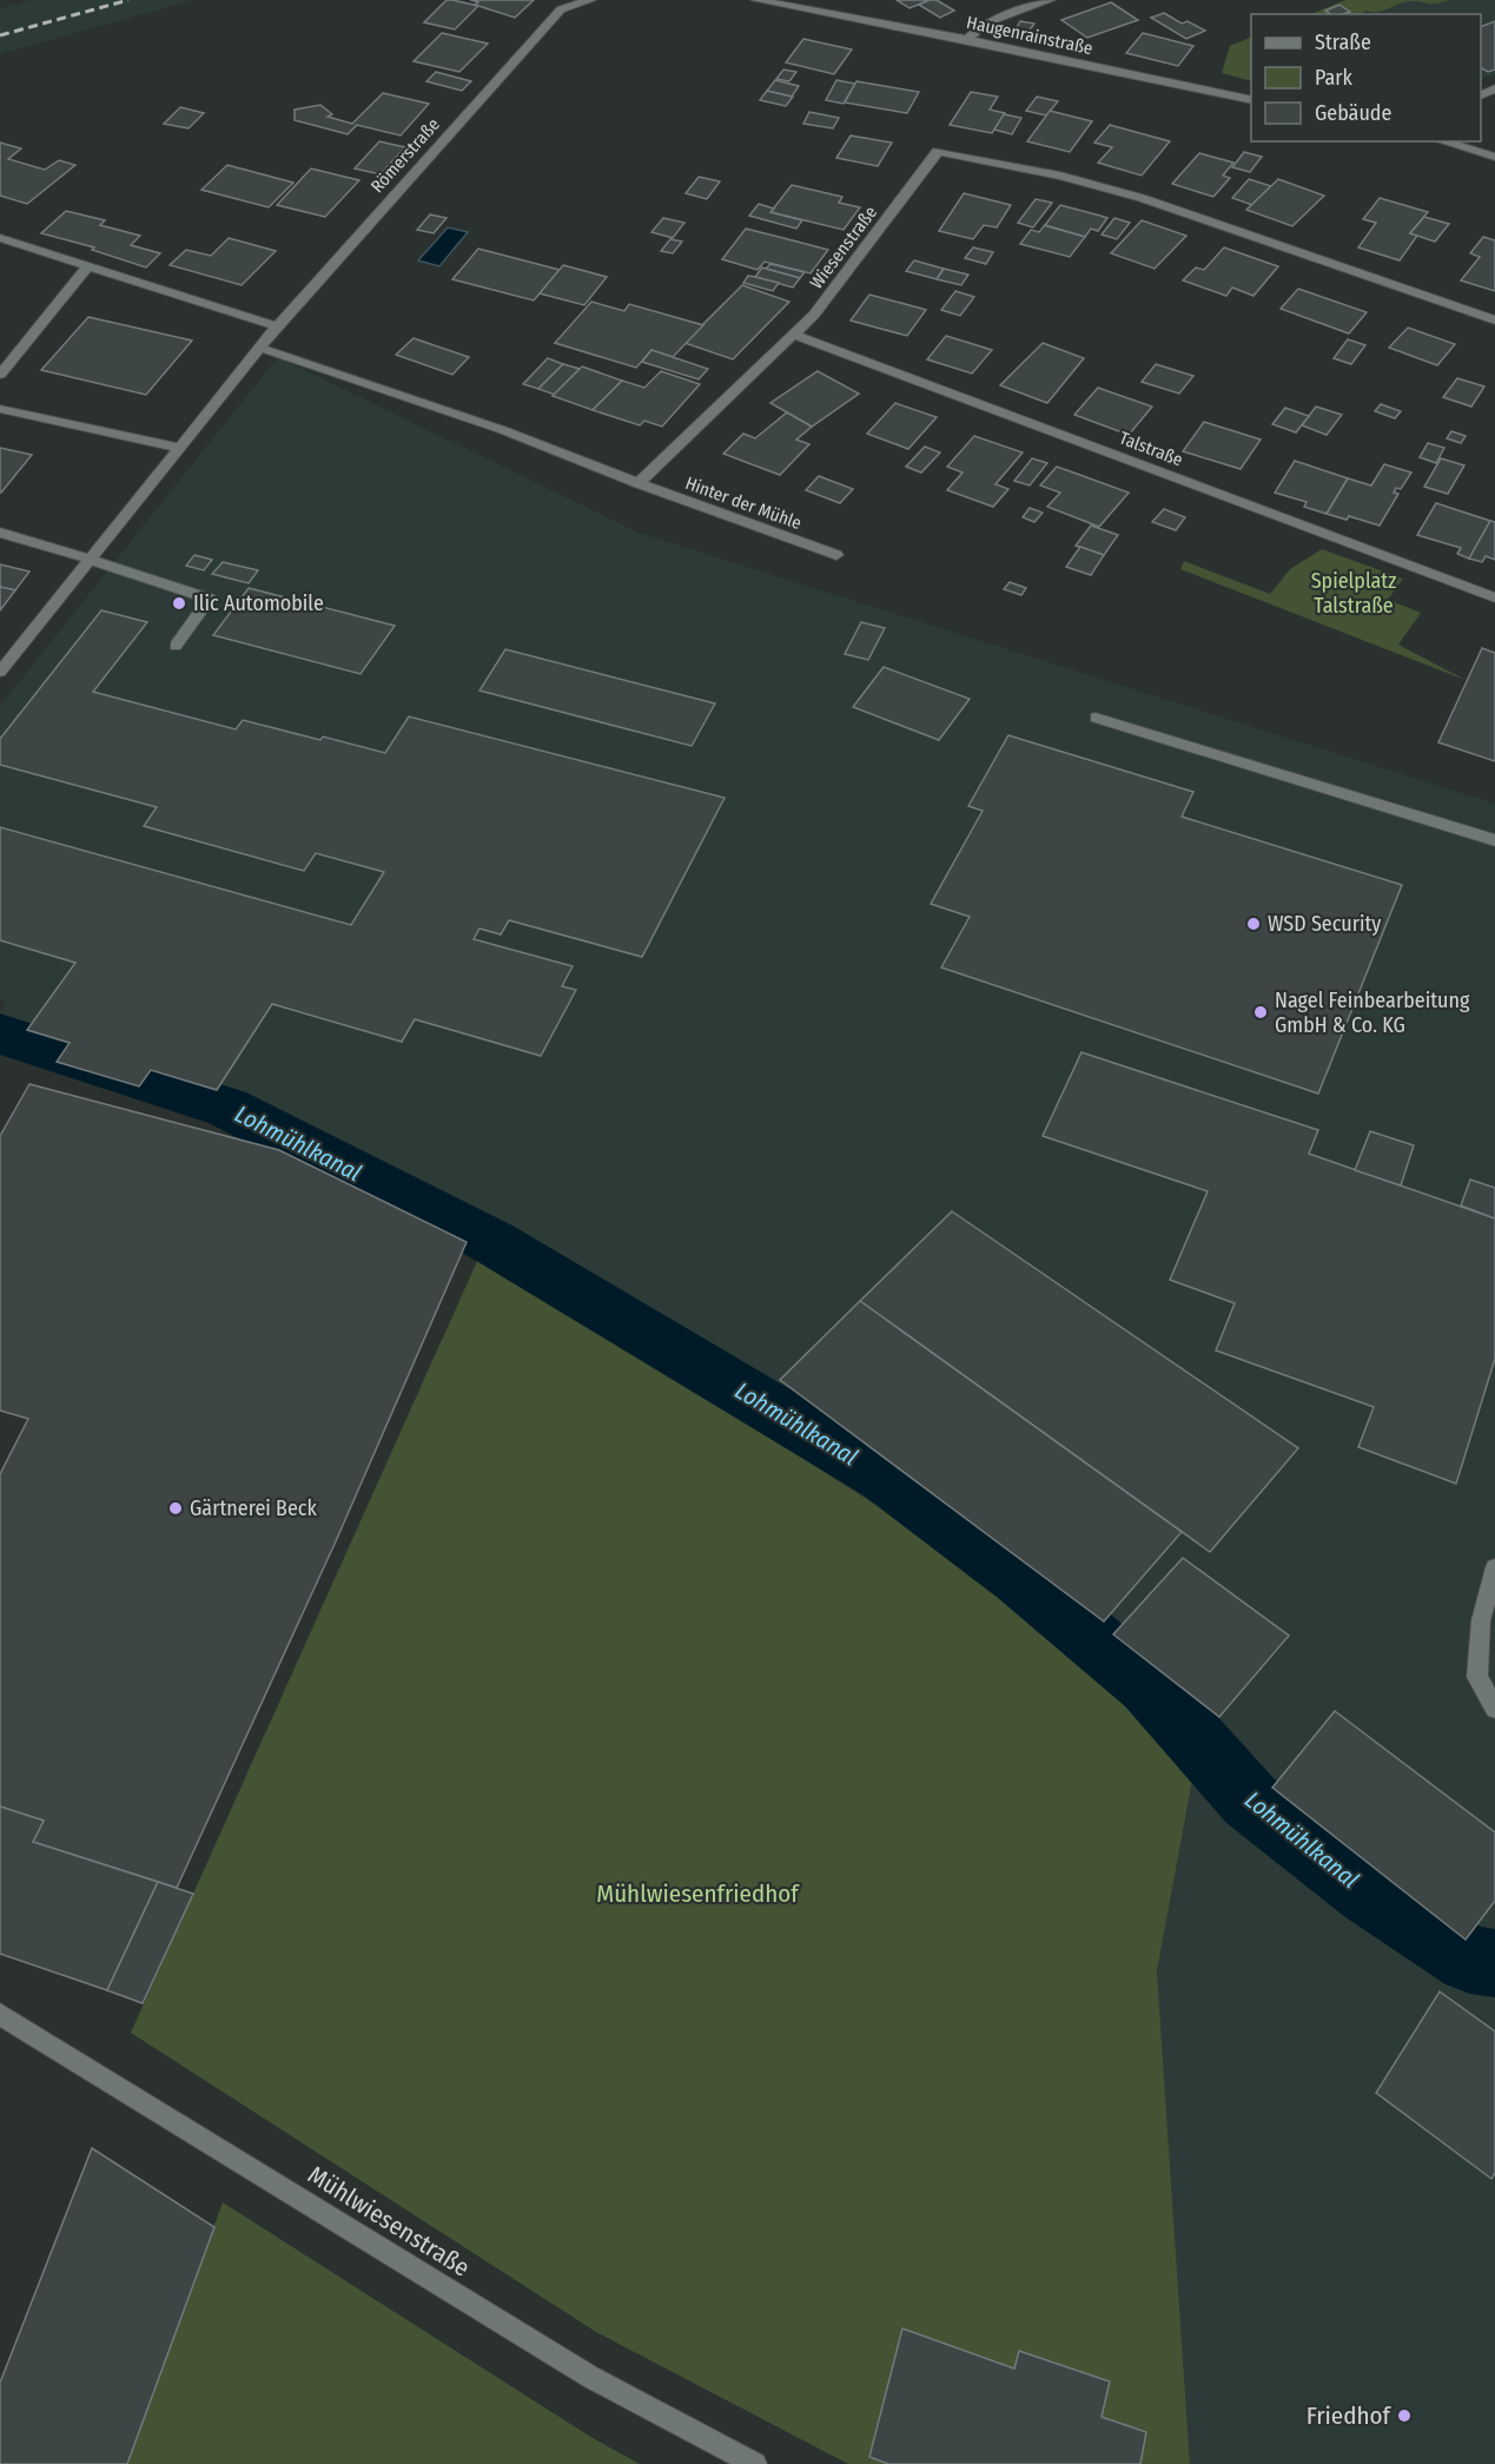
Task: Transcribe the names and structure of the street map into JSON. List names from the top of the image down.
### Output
{
  "streets": {
    "street": [
      "Haugenrainstraße",
      "Römerstraße",
      "Wiesenstraße",
      "Talstraße",
      "Hinter der Mühle",
      "Mühlwiesenstraße"
    ]
  },
  "crossings": [
    ["Wiesenstraße", "Talstraße"],
    ["Wiesenstraße", "Hinter der Mühle"]
  ],
  "water": ["Lohmühlkanal"],
  "parks": ["Spielplatz Talstraße", "Mühlwiesenfriedhof"],
  "places": [
    "Ilic Automobile",
    "WSD Security",
    "Nagel Feinbearbeitung GmbH & Co. KG",
    "Gärtnerei Beck",
    "Friedhof"
  ],
  "legend": ["Straße", "Park", "Gebäude"]
}
